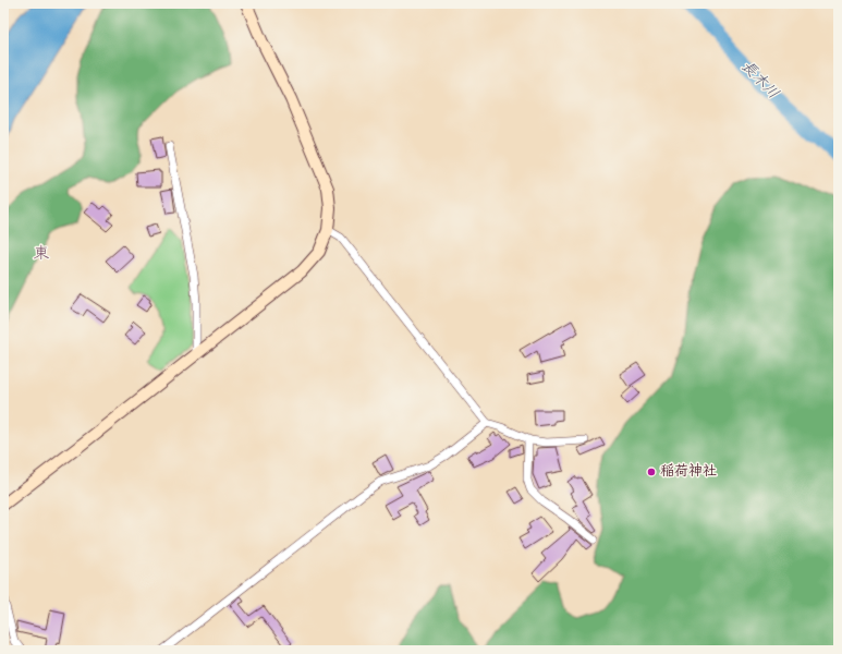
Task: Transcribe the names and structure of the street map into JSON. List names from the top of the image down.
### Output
{
  "districts": ["東"],
  "water": ["長木川"],
  "places": ["稲荷神社"]
}
